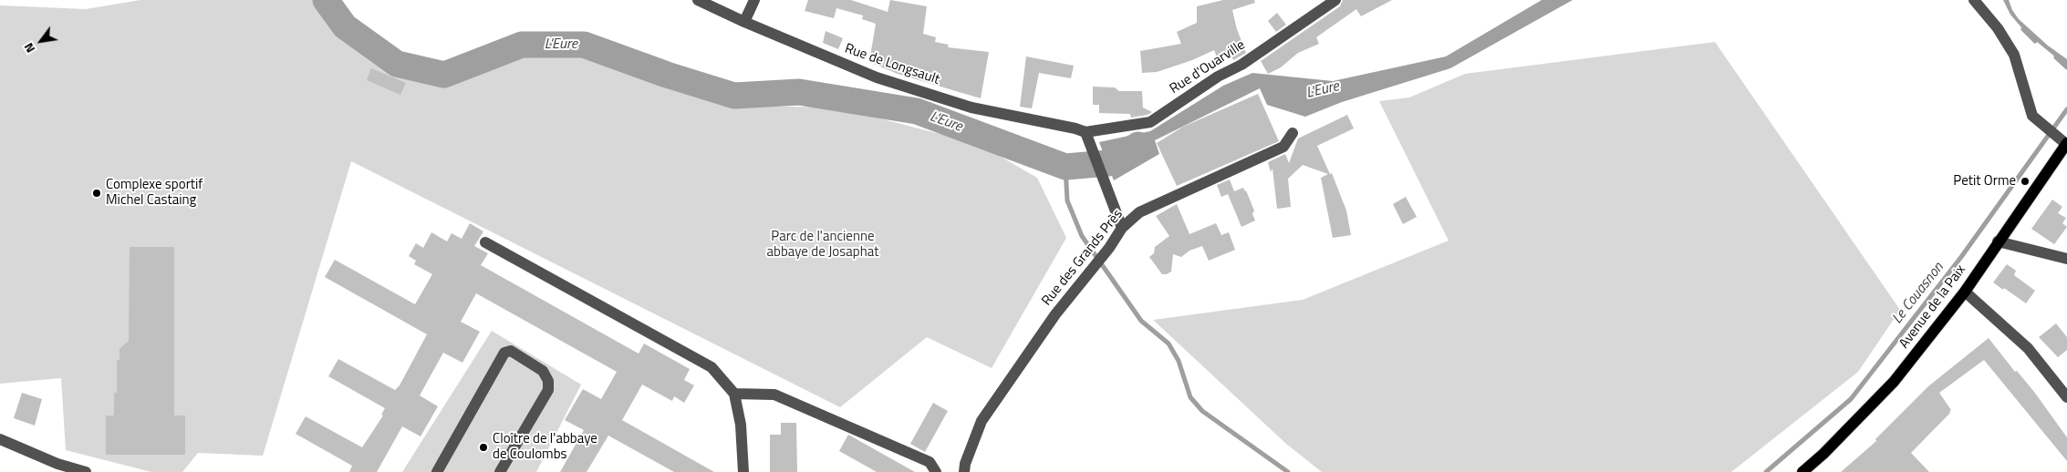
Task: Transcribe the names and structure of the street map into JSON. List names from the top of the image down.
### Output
{
  "streets": {
    "main road": ["Avenue de la Paix"],
    "street": ["Rue de Longsault", "Rue d'Ouarville", "Rue des Grands Près"]
  },
  "crossings": [
    ["Rue de Longsault", "Rue d'Ouarville"]
  ],
  "water": ["L'Eure", "Le Couasnon"],
  "parks": ["Parc de l'ancienne abbaye de Josaphat"],
  "places": ["Petit Orme", "Complexe sportif Michel Castaing", "Cloître de l'abbaye de Coulombs"],
  "north": "bottom left"
}
